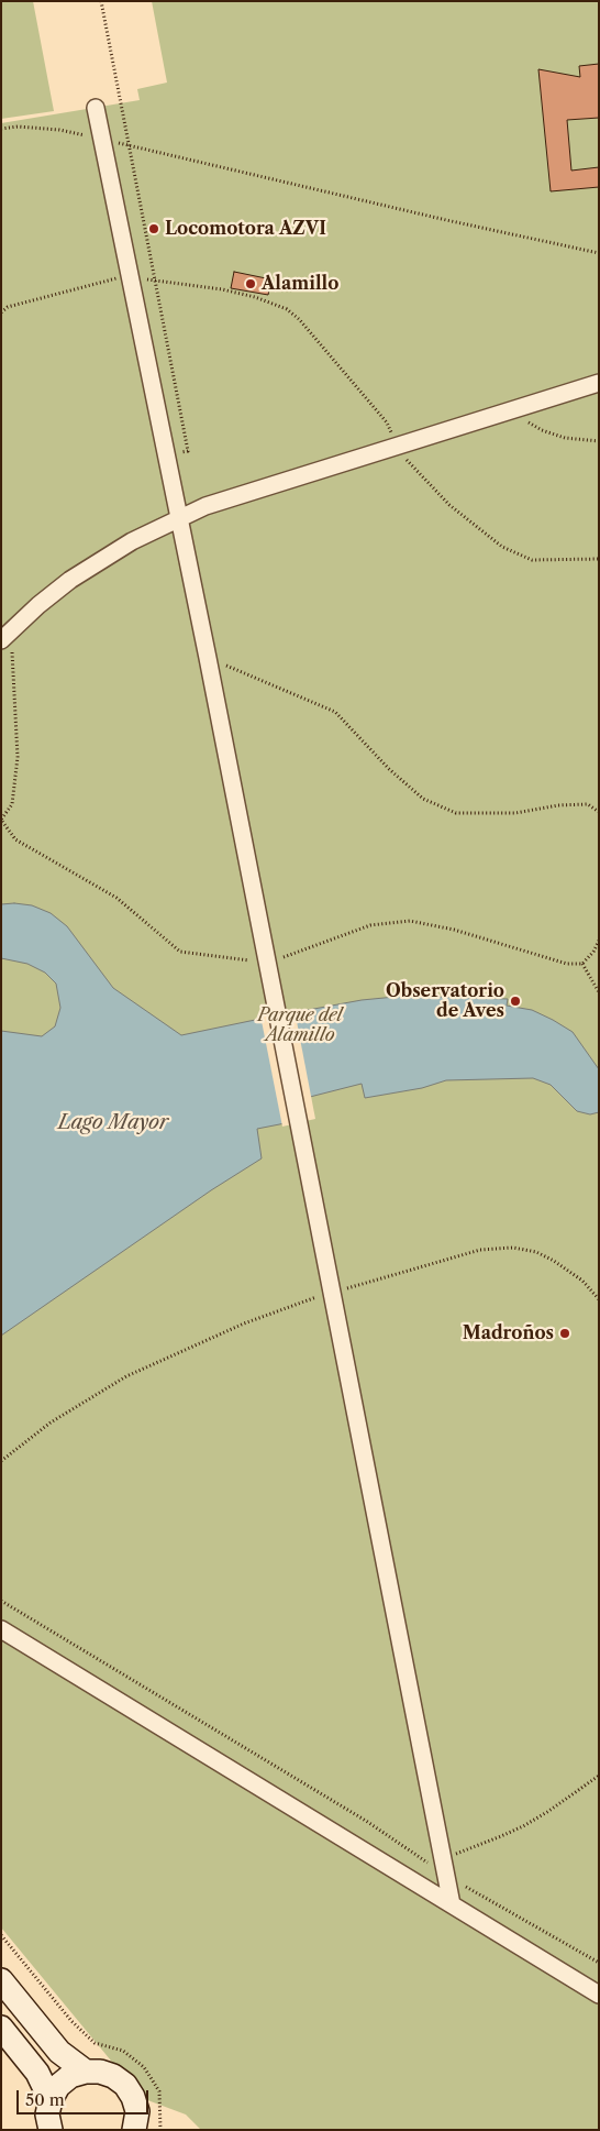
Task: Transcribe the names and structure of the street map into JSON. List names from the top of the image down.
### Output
{
  "water": ["Lago Mayor"],
  "parks": ["Parque del Alamillo"],
  "places": [
    "Locomotora AZVI",
    "Alamillo",
    "Observatorio de Aves",
    "Madroños"
  ],
  "scale_bar": "50 m"
}
